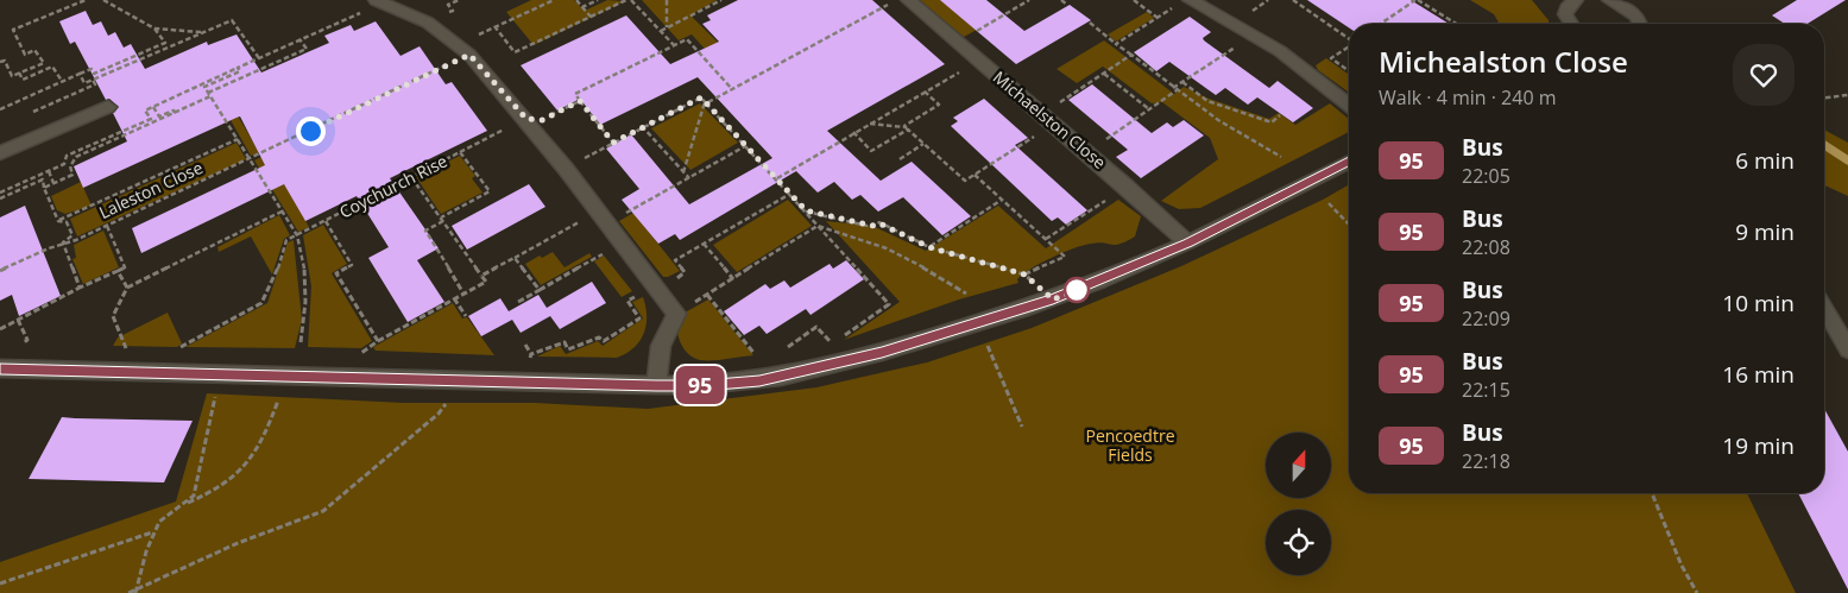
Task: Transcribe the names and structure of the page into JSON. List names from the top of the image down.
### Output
{
  "streets": {
    "street": ["Michaelston Close"],
    "path": ["Coychurch Rise", "Laleston Close"]
  },
  "parks": ["Pencoedtre Fields"],
  "lines": ["bus line 95"],
  "north": "top",
  "page": {
    "on_map": "95",
    "heading": ["Michealston Close", "Walk · 4 min · 240 m"],
    "list": [
      {
        "mark": "95",
        "name": "Bus",
        "note": "22:05",
        "value": "6 min"
      },
      {
        "mark": "95",
        "name": "Bus",
        "note": "22:08",
        "value": "9 min"
      },
      {
        "mark": "95",
        "name": "Bus",
        "note": "22:09",
        "value": "10 min"
      },
      {
        "mark": "95",
        "name": "Bus",
        "note": "22:15",
        "value": "16 min"
      },
      {
        "mark": "95",
        "name": "Bus",
        "note": "22:18",
        "value": "19 min"
      }
    ]
  }
}
